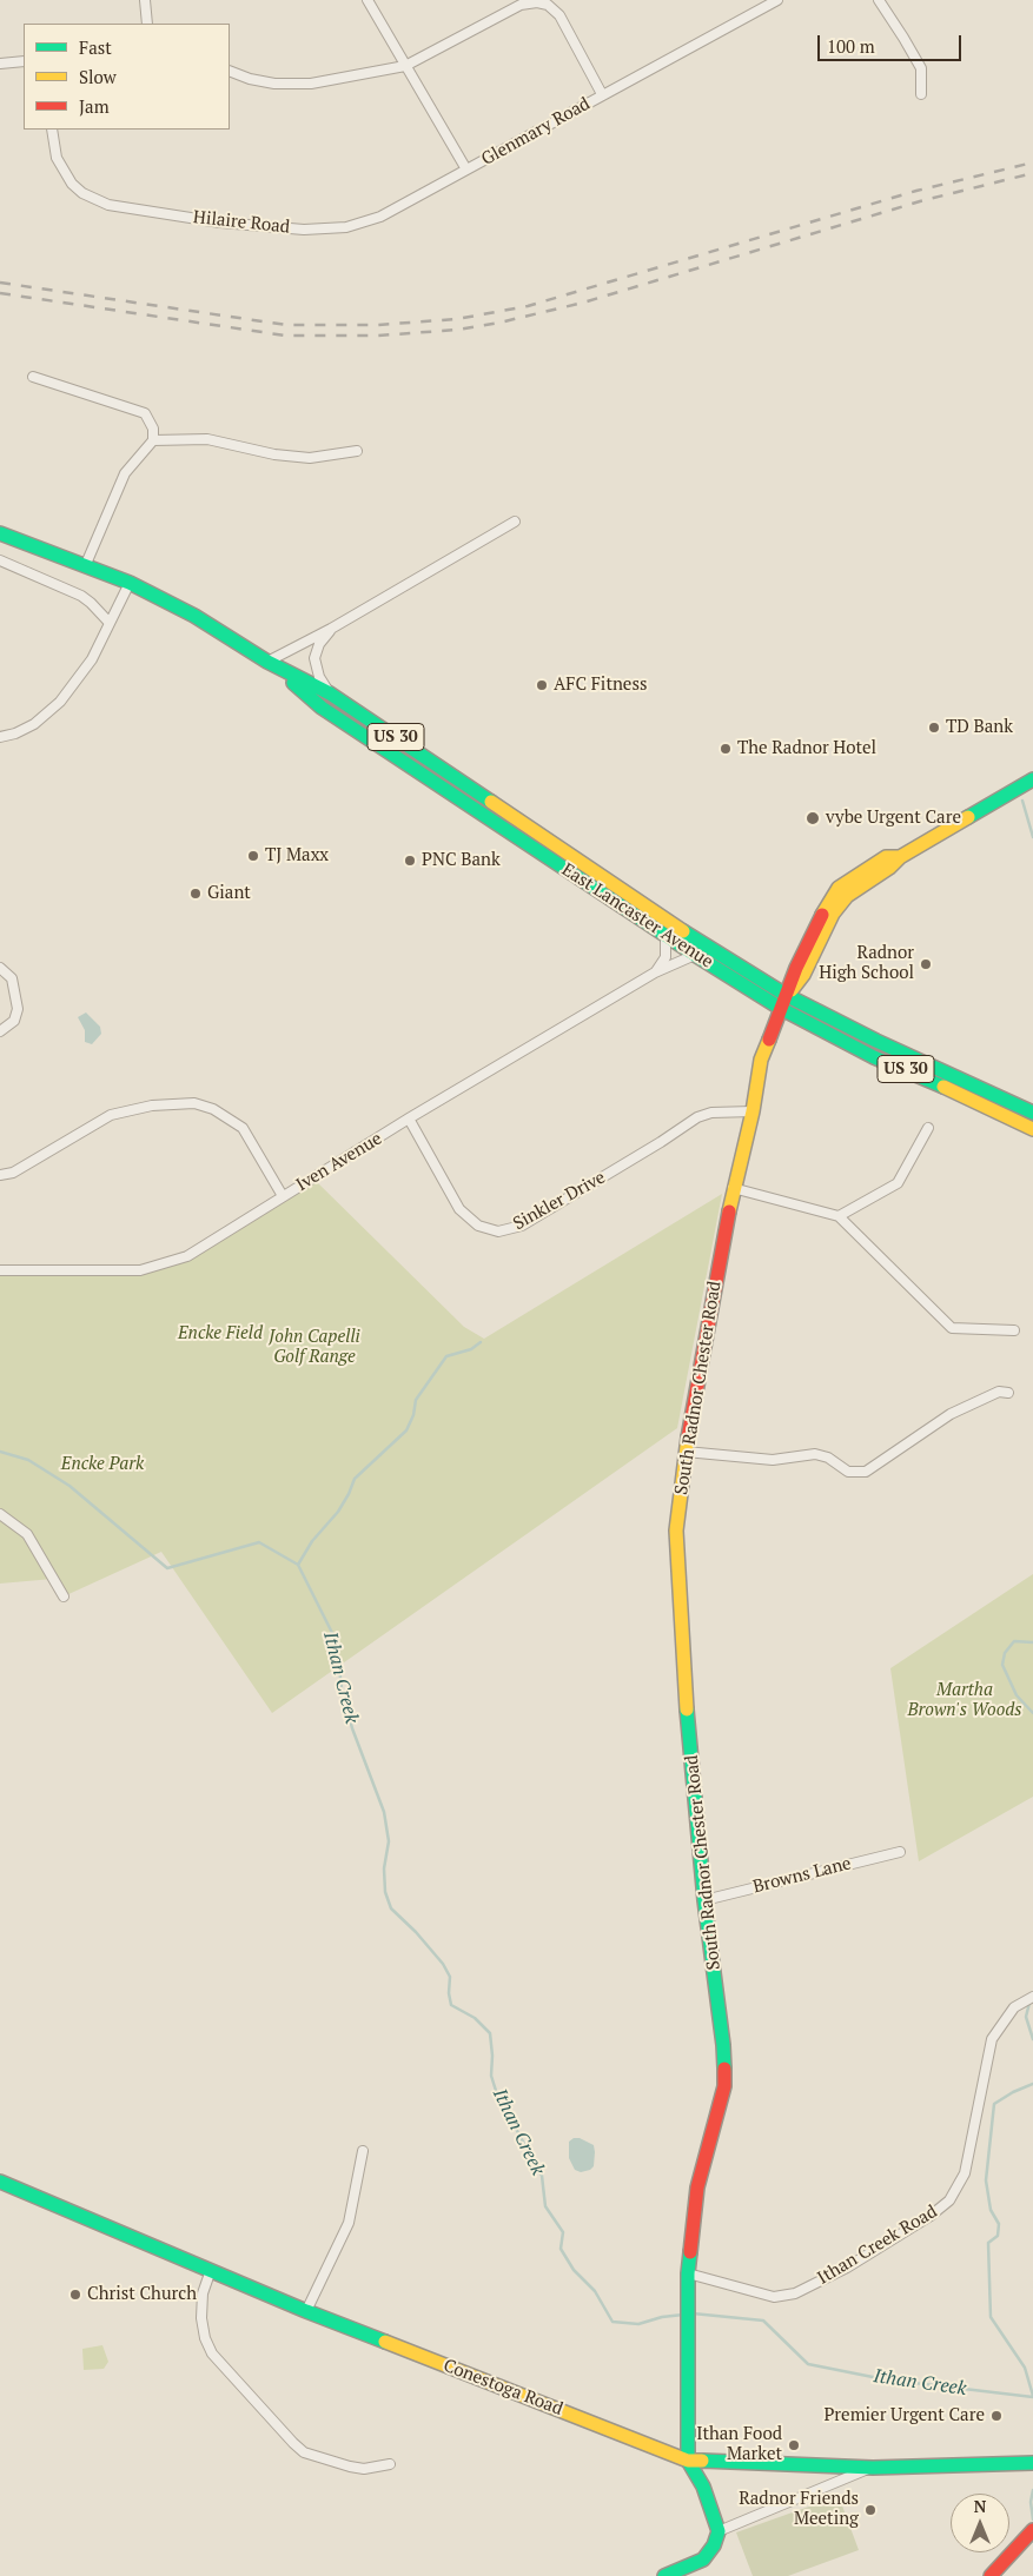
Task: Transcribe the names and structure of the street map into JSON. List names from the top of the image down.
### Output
{
  "streets": {
    "main road": [
      "US 30",
      "East Lancaster Avenue",
      "South Radnor Chester Road",
      "Conestoga Road"
    ],
    "street": [
      "Glenmary Road",
      "Hilaire Road",
      "Iven Avenue",
      "Sinkler Drive",
      "Browns Lane",
      "Ithan Creek Road"
    ]
  },
  "crossings": [
    ["Glenmary Road", "Hilaire Road"],
    ["East Lancaster Avenue", "Iven Avenue"],
    ["East Lancaster Avenue", "South Radnor Chester Road"],
    ["Iven Avenue", "Sinkler Drive"],
    ["Sinkler Drive", "South Radnor Chester Road"],
    ["South Radnor Chester Road", "Browns Lane"],
    ["South Radnor Chester Road", "Ithan Creek Road"],
    ["South Radnor Chester Road", "Conestoga Road"]
  ],
  "water": ["Ithan Creek"],
  "parks": [
    "Encke Field",
    "John Capelli Golf Range",
    "Encke Park",
    "Martha Brown's Woods"
  ],
  "places": [
    "AFC Fitness",
    "TD Bank",
    "The Radnor Hotel",
    "vybe Urgent Care",
    "TJ Maxx",
    "PNC Bank",
    "Giant",
    "Radnor High School",
    "Christ Church",
    "Premier Urgent Care",
    "Ithan Food Market",
    "Radnor Friends Meeting"
  ],
  "legend": ["Fast", "Slow", "Jam"],
  "scale_bar": "100 m",
  "north": "top"
}
